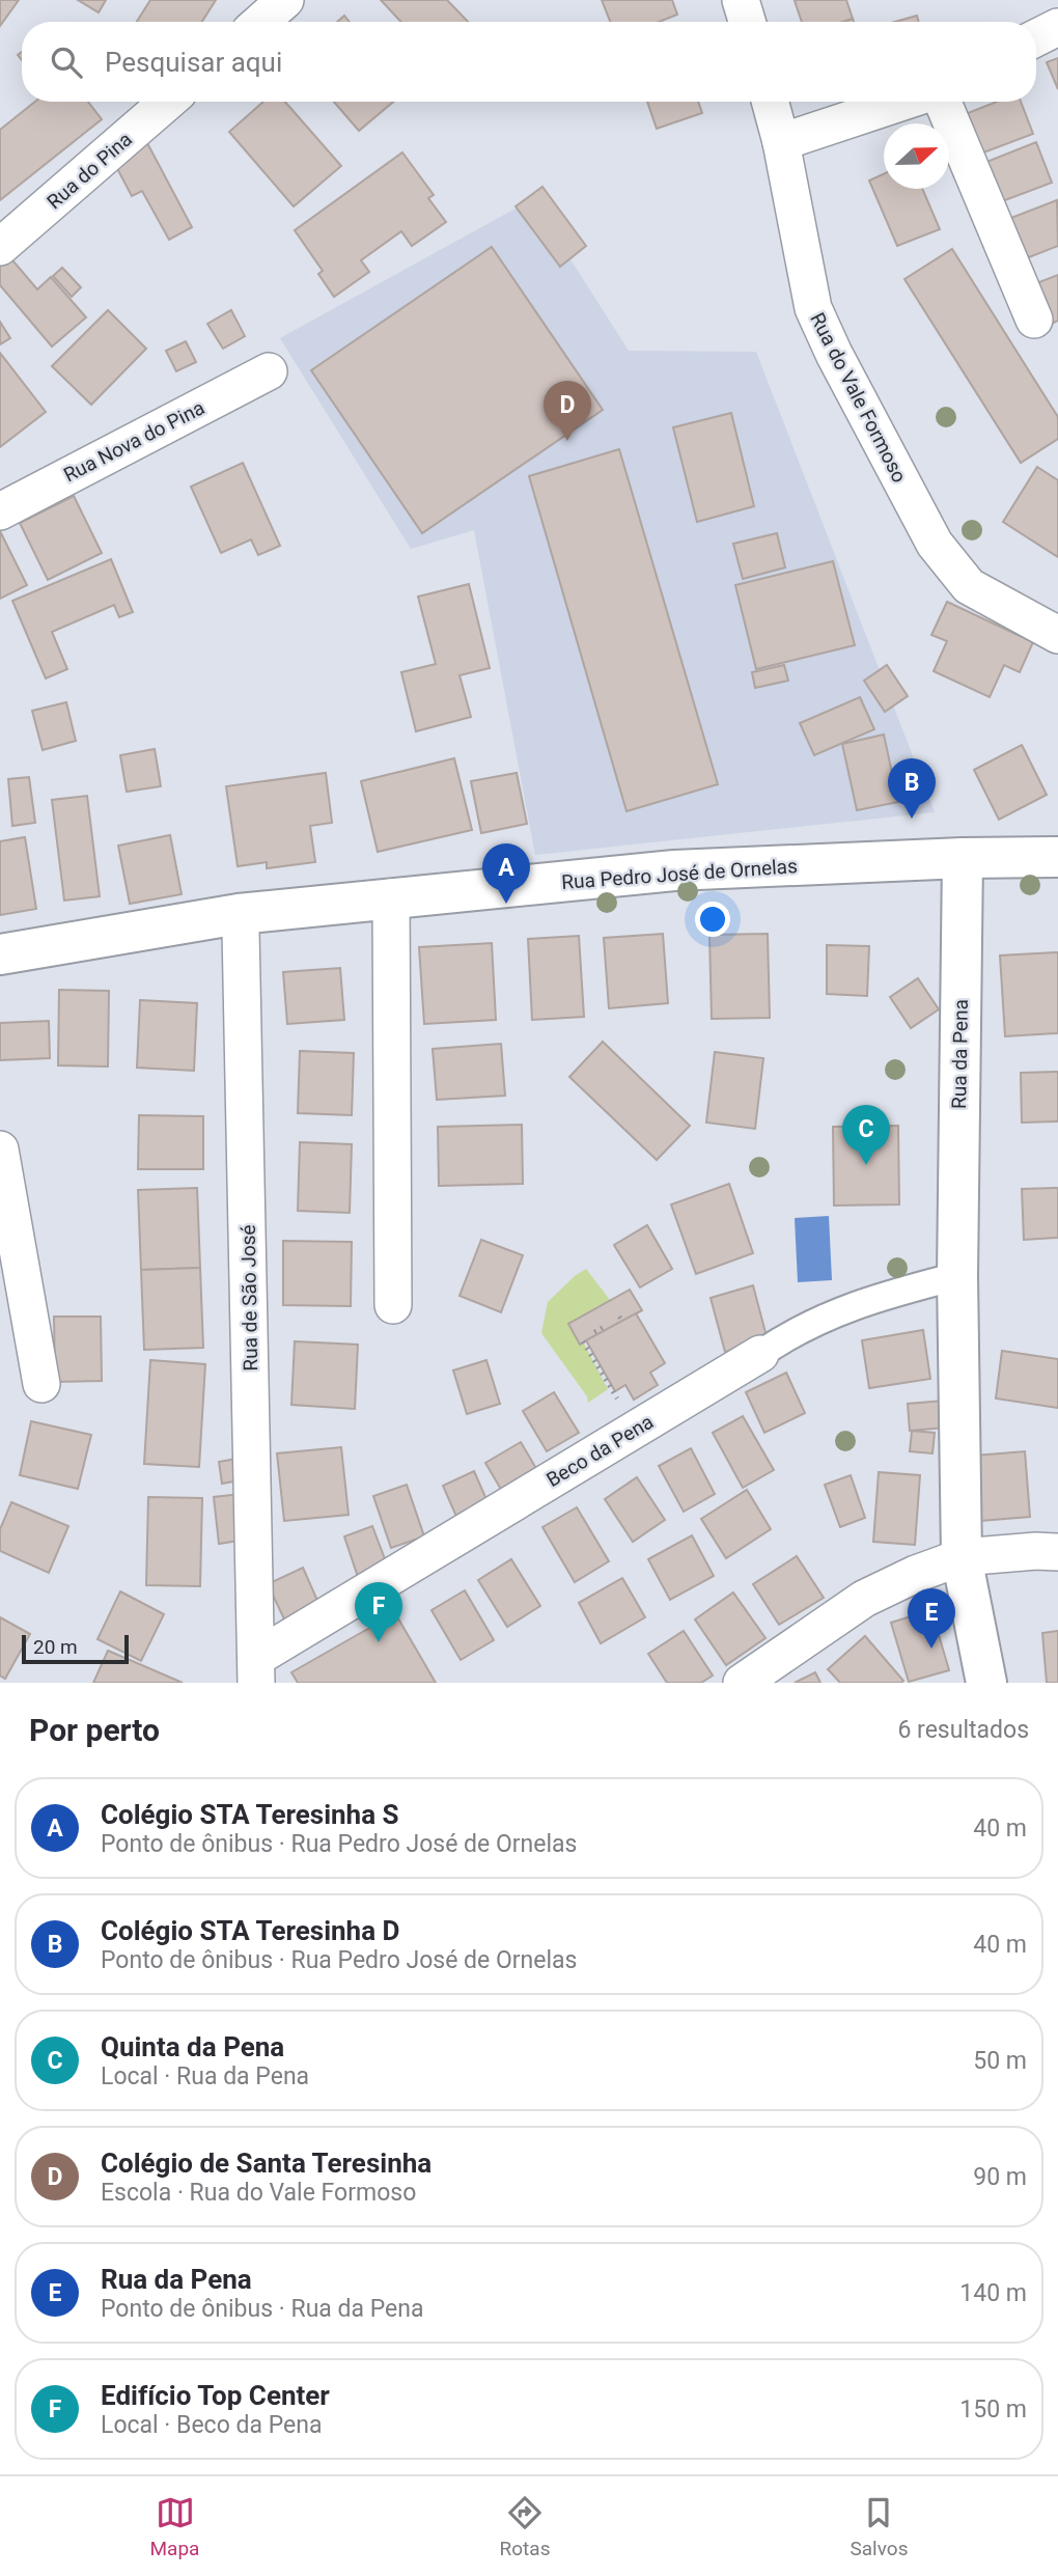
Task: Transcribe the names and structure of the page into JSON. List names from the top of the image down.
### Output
{
  "streets": {
    "street": [
      "Rua do Pina",
      "Rua do Vale Formoso",
      "Rua Nova do Pina",
      "Rua Pedro José de Ornelas",
      "Rua da Pena",
      "Rua de São José",
      "Beco da Pena"
    ]
  },
  "crossings": [
    ["Rua Pedro José de Ornelas", "Rua da Pena"],
    ["Rua Pedro José de Ornelas", "Rua de São José"],
    ["Rua da Pena", "Beco da Pena"],
    ["Rua de São José", "Beco da Pena"]
  ],
  "scale_bar": "20 m",
  "north": "right",
  "page": {
    "search": "Pesquisar aqui",
    "pins": [
      "D",
      "B",
      "A",
      "C",
      "F",
      "E"
    ],
    "scale": "20 m",
    "heading": ["Por perto", "6 resultados"],
    "list": [
      {
        "mark": "A",
        "name": "Colégio STA Teresinha S",
        "note": "Ponto de ônibus · Rua Pedro José de Ornelas",
        "value": "40 m"
      },
      {
        "mark": "B",
        "name": "Colégio STA Teresinha D",
        "note": "Ponto de ônibus · Rua Pedro José de Ornelas",
        "value": "40 m"
      },
      {
        "mark": "C",
        "name": "Quinta da Pena",
        "note": "Local · Rua da Pena",
        "value": "50 m"
      },
      {
        "mark": "D",
        "name": "Colégio de Santa Teresinha",
        "note": "Escola · Rua do Vale Formoso",
        "value": "90 m"
      },
      {
        "mark": "E",
        "name": "Rua da Pena",
        "note": "Ponto de ônibus · Rua da Pena",
        "value": "140 m"
      },
      {
        "mark": "F",
        "name": "Edifício Top Center",
        "note": "Local · Beco da Pena",
        "value": "150 m"
      }
    ],
    "nav": ["Mapa", "Rotas", "Salvos"]
  }
}
